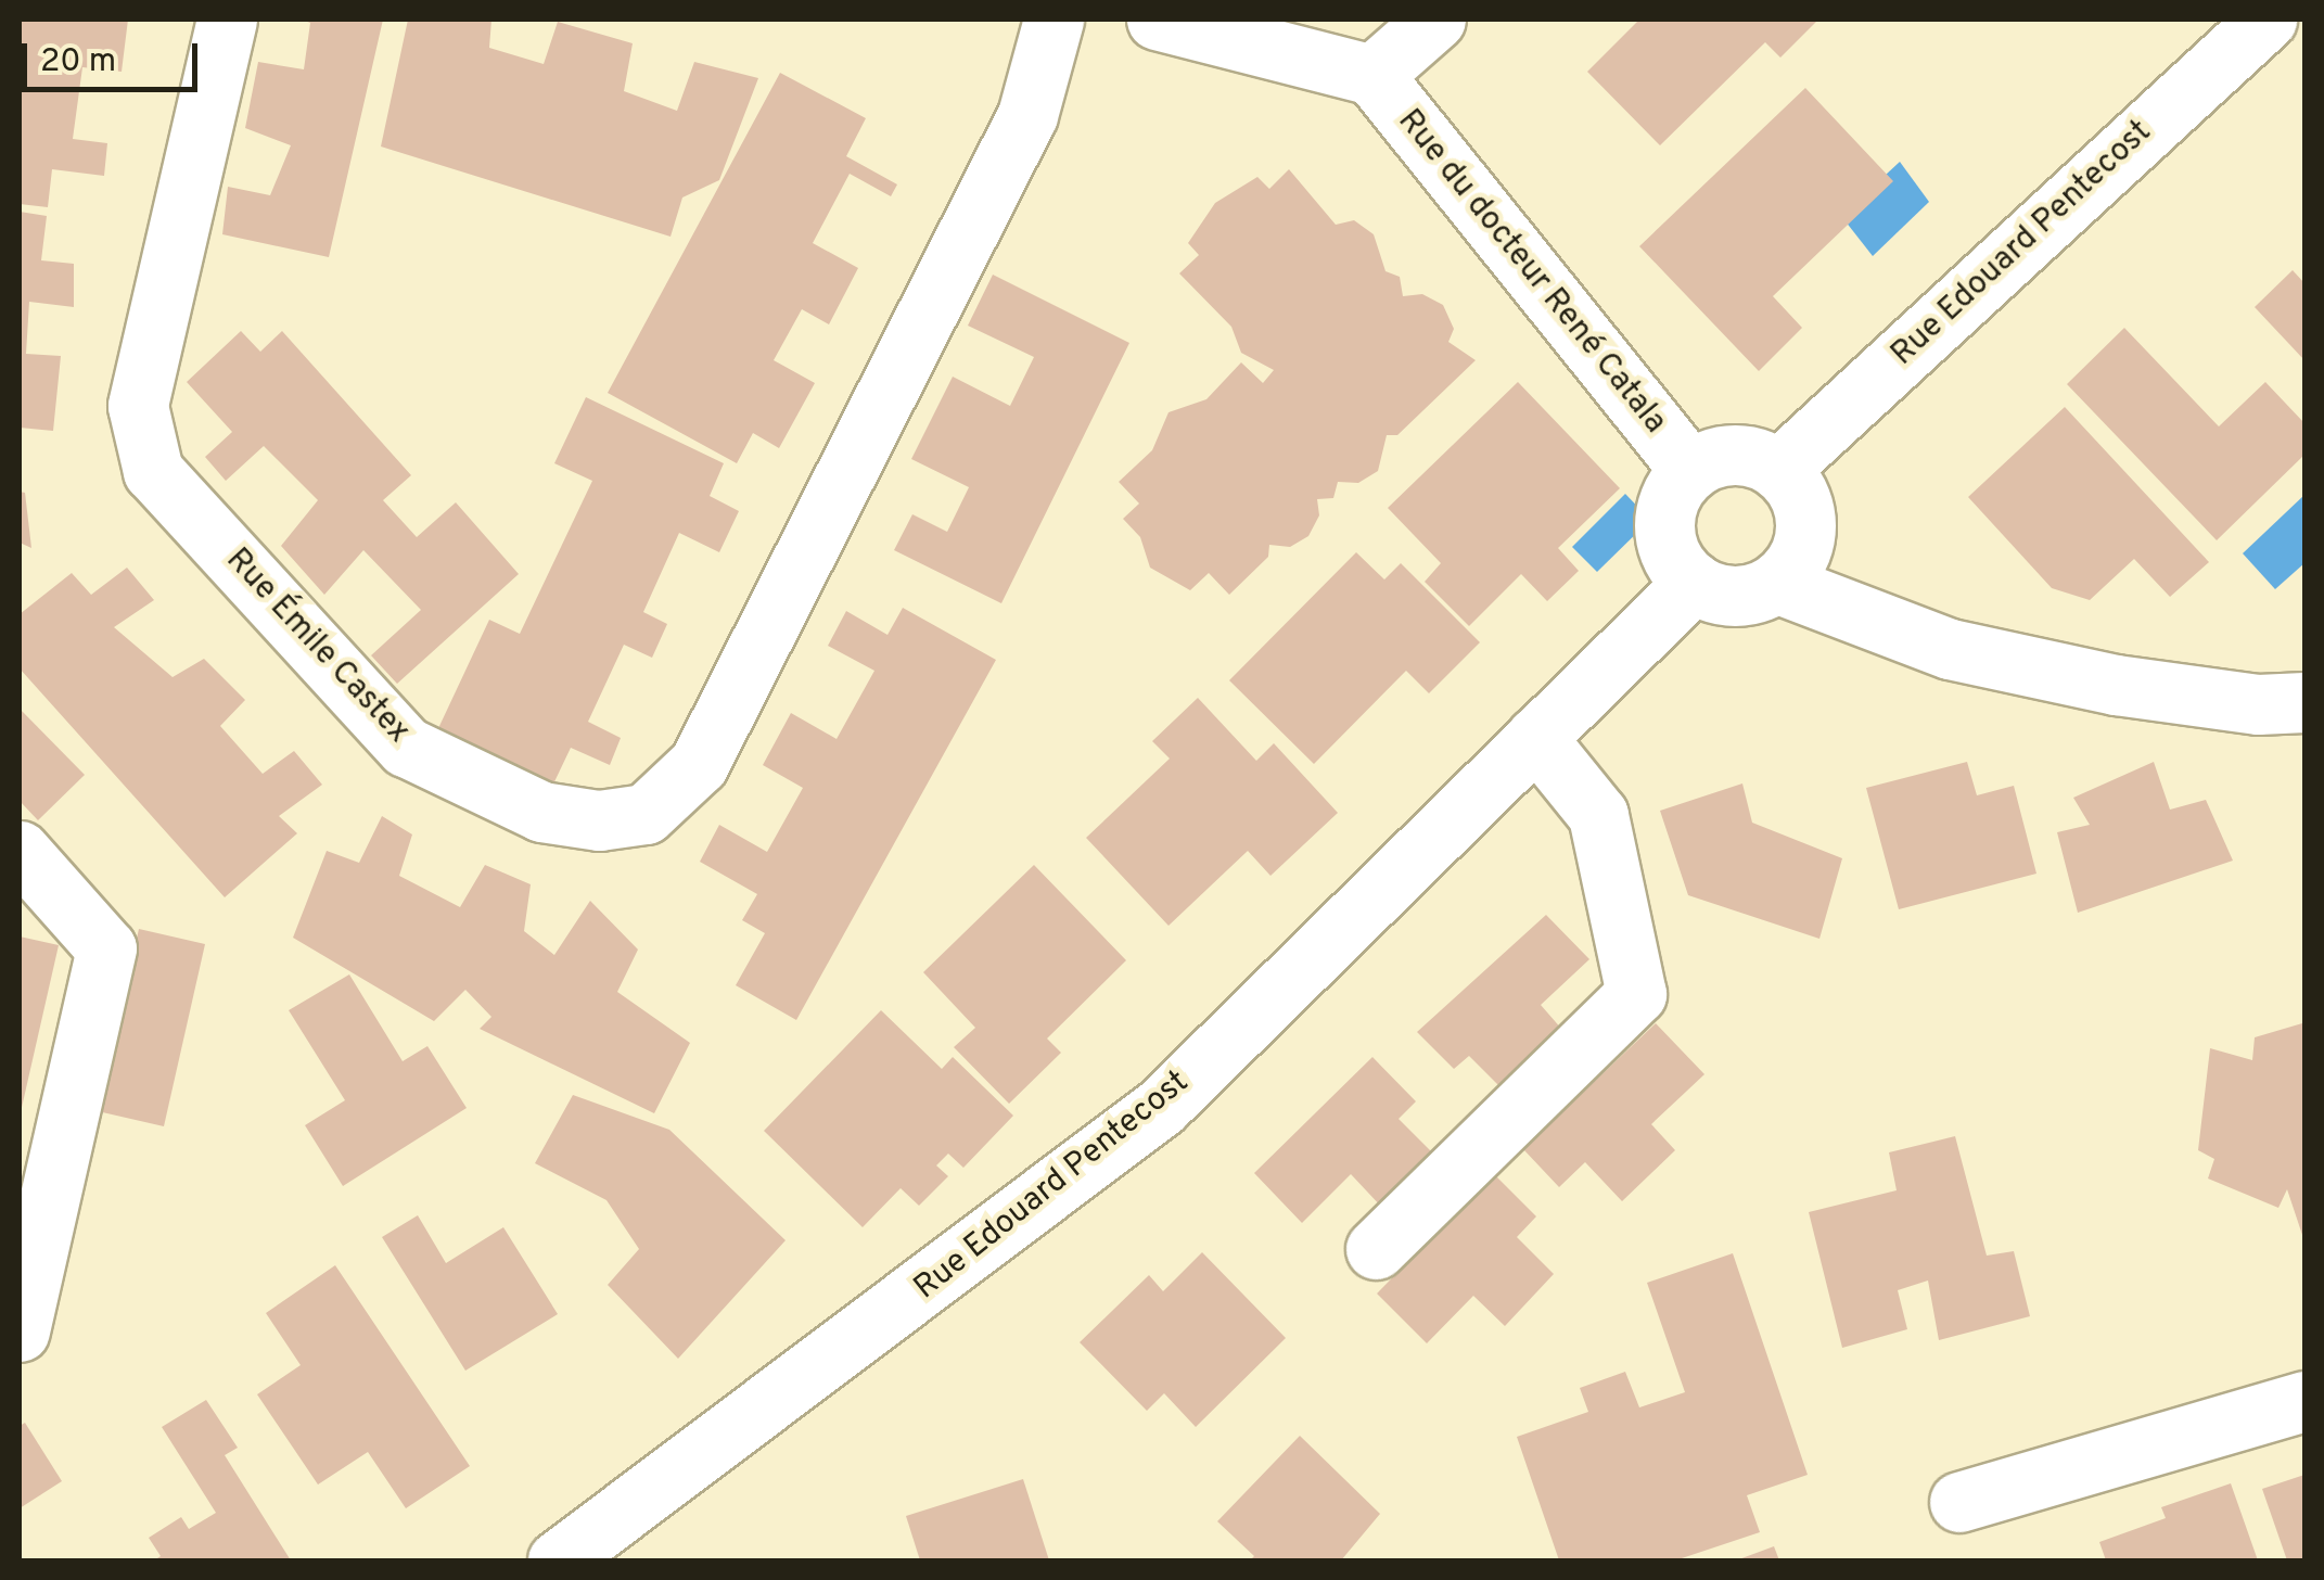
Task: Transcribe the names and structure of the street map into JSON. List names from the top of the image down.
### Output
{
  "streets": {
    "street": ["Rue Edouard Pentecost", "Rue du docteur René Catala", "Rue Émile Castex"]
  },
  "crossings": [
    ["Rue Edouard Pentecost", "Rue du docteur René Catala"]
  ],
  "scale_bar": "20 m"
}
